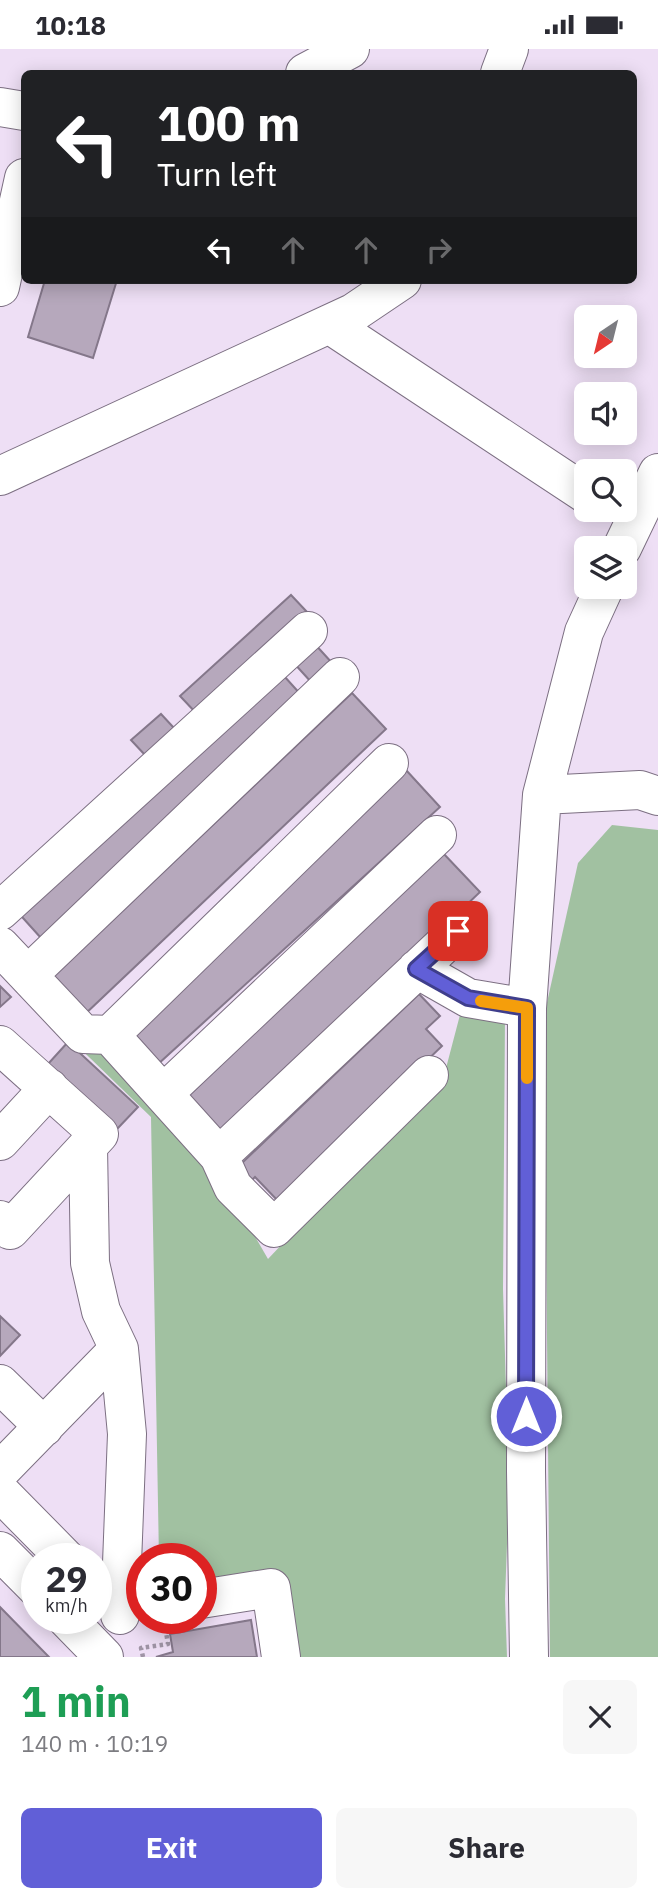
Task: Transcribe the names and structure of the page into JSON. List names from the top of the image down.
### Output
{
  "north": "bottom left",
  "page": {
    "status": "10:18",
    "turn": ["100 m", "Turn left"],
    "speed": "29 km/h",
    "limit": "30",
    "heading": ["1 min", "140 m · 10:19"],
    "buttons": ["Exit", "Share"]
  }
}
